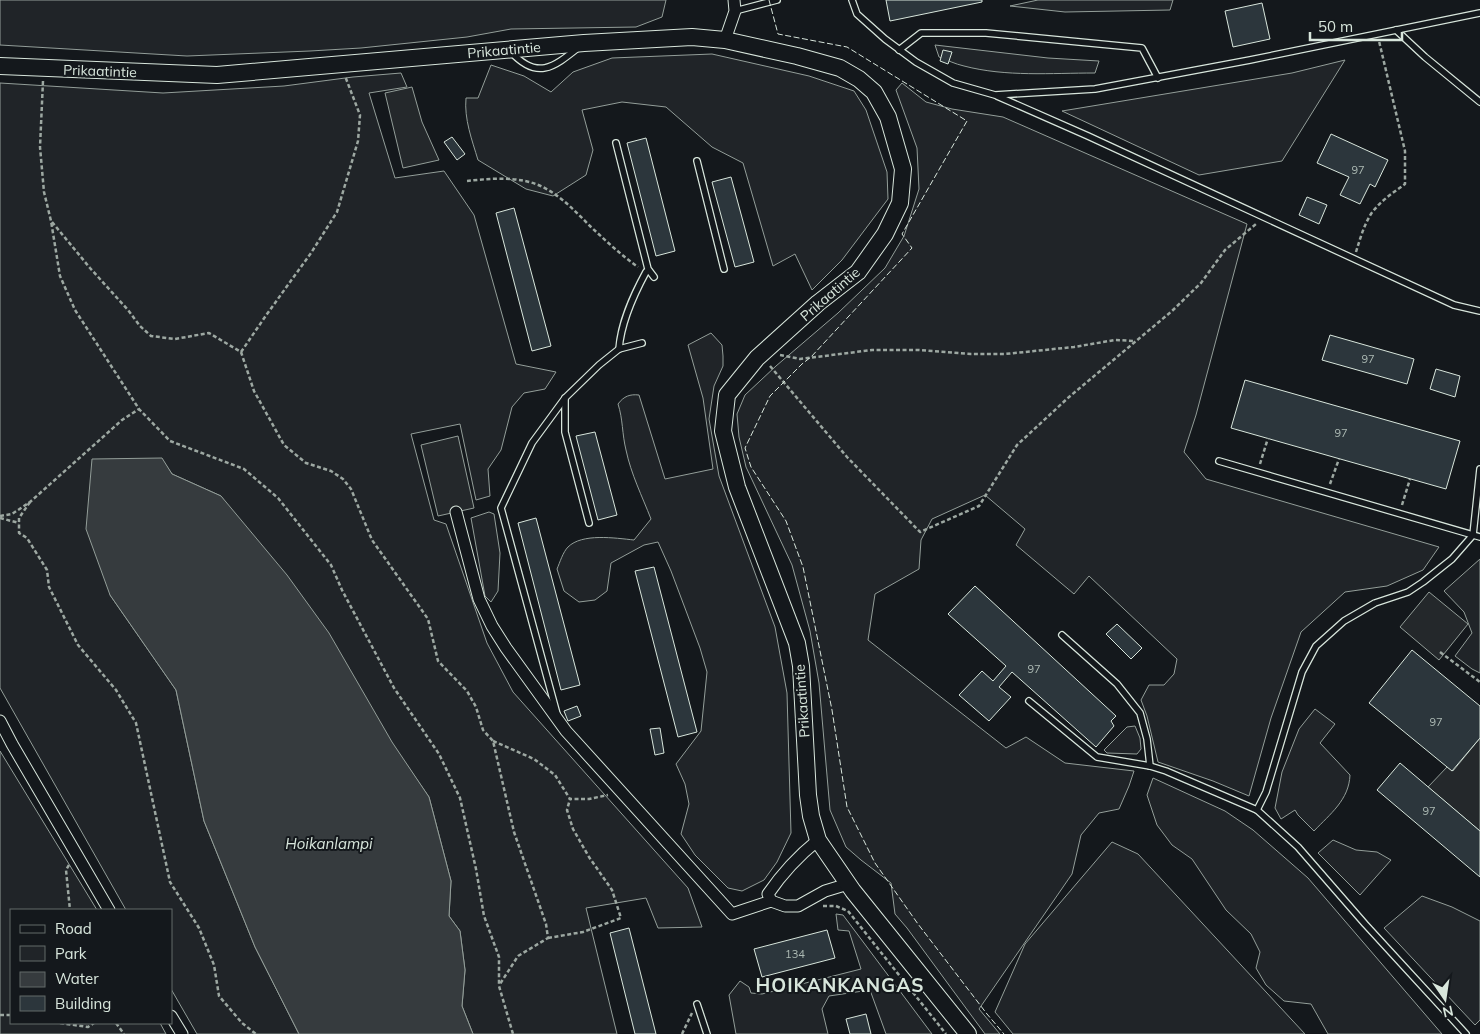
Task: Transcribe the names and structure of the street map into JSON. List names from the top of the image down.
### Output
{
  "streets": {
    "street": ["Prikaatintie"]
  },
  "districts": ["HOIKANKANGAS"],
  "water": ["Hoikanlampi"],
  "house_numbers": [
    "97",
    "97",
    "97",
    "97",
    "97",
    "97",
    "134"
  ],
  "legend": [
    "Road",
    "Park",
    "Water",
    "Building"
  ],
  "scale_bar": "50 m",
  "north": "bottom"
}
